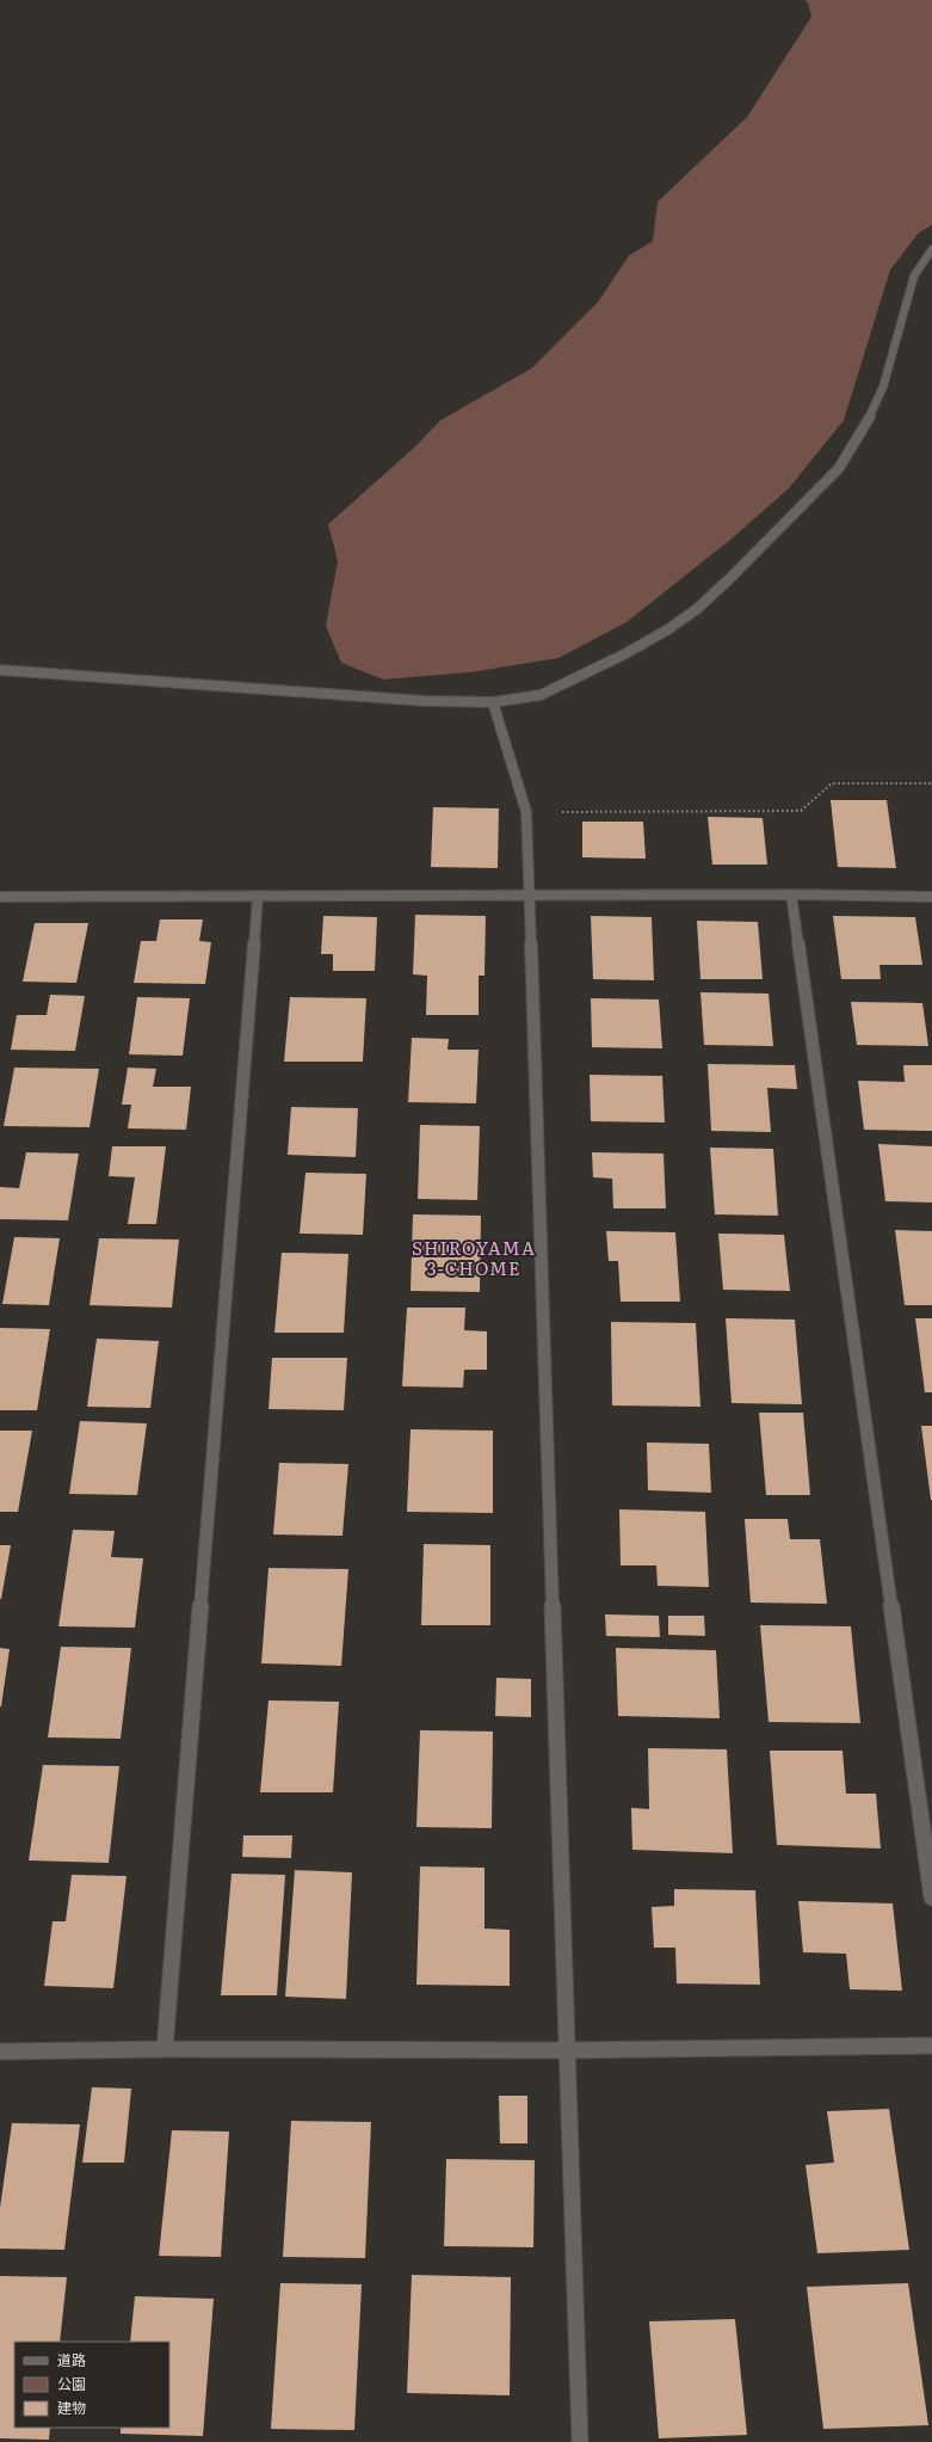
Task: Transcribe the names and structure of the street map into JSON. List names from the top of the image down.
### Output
{
  "districts": ["SHIROYAMA 3-CHOME"],
  "legend": ["道路", "公園", "建物"]
}
